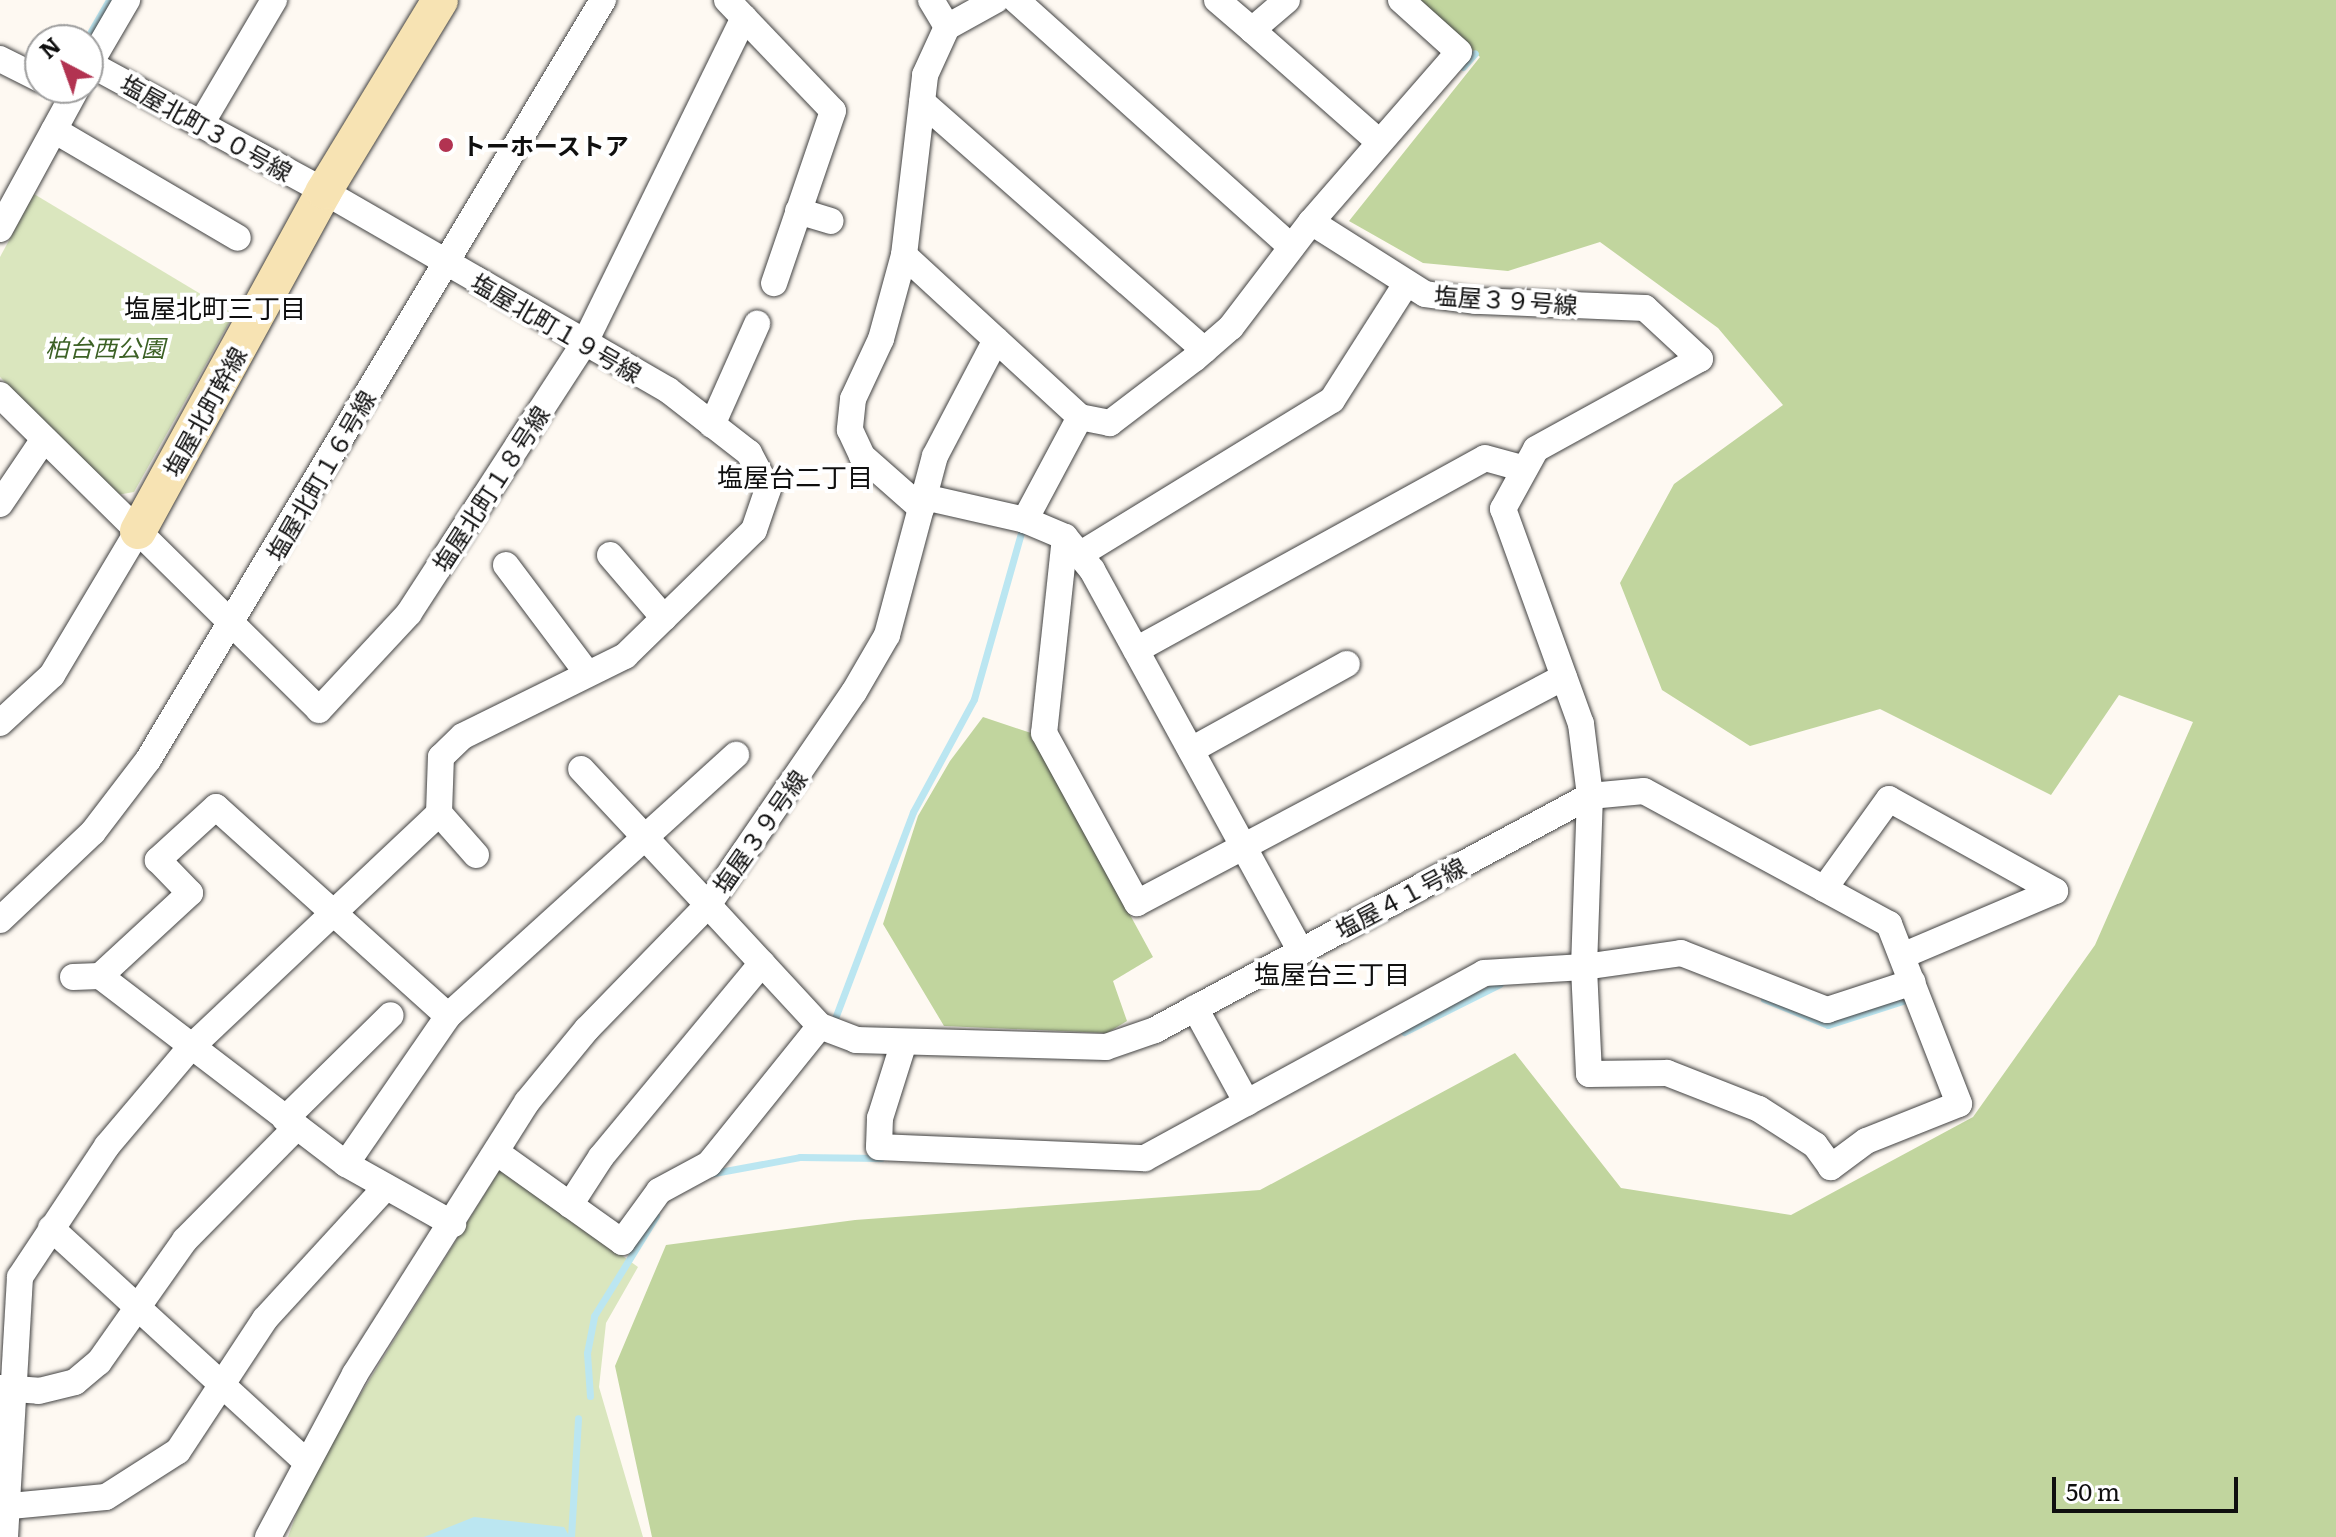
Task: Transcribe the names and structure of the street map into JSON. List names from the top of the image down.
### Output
{
  "streets": {
    "street": [
      "塩屋北町３０号線",
      "塩屋３９号線",
      "塩屋北町１９号線",
      "塩屋北町幹線",
      "塩屋北町１６号線",
      "塩屋北町１８号線",
      "塩屋４１号線"
    ]
  },
  "crossings": [
    ["塩屋北町３０号線", "塩屋北町１９号線"],
    ["塩屋北町３０号線", "塩屋北町幹線"],
    ["塩屋３９号線", "塩屋４１号線"],
    ["塩屋北町１９号線", "塩屋北町幹線"],
    ["塩屋北町１９号線", "塩屋北町１６号線"],
    ["塩屋北町１９号線", "塩屋北町１８号線"],
    ["塩屋北町幹線", "塩屋北町１８号線"],
    ["塩屋北町１６号線", "塩屋北町１８号線"]
  ],
  "districts": ["塩屋北町三丁目", "塩屋台二丁目", "塩屋台三丁目"],
  "parks": ["柏台西公園"],
  "places": ["トーホーストア"],
  "scale_bar": "50 m",
  "north": "top left"
}
